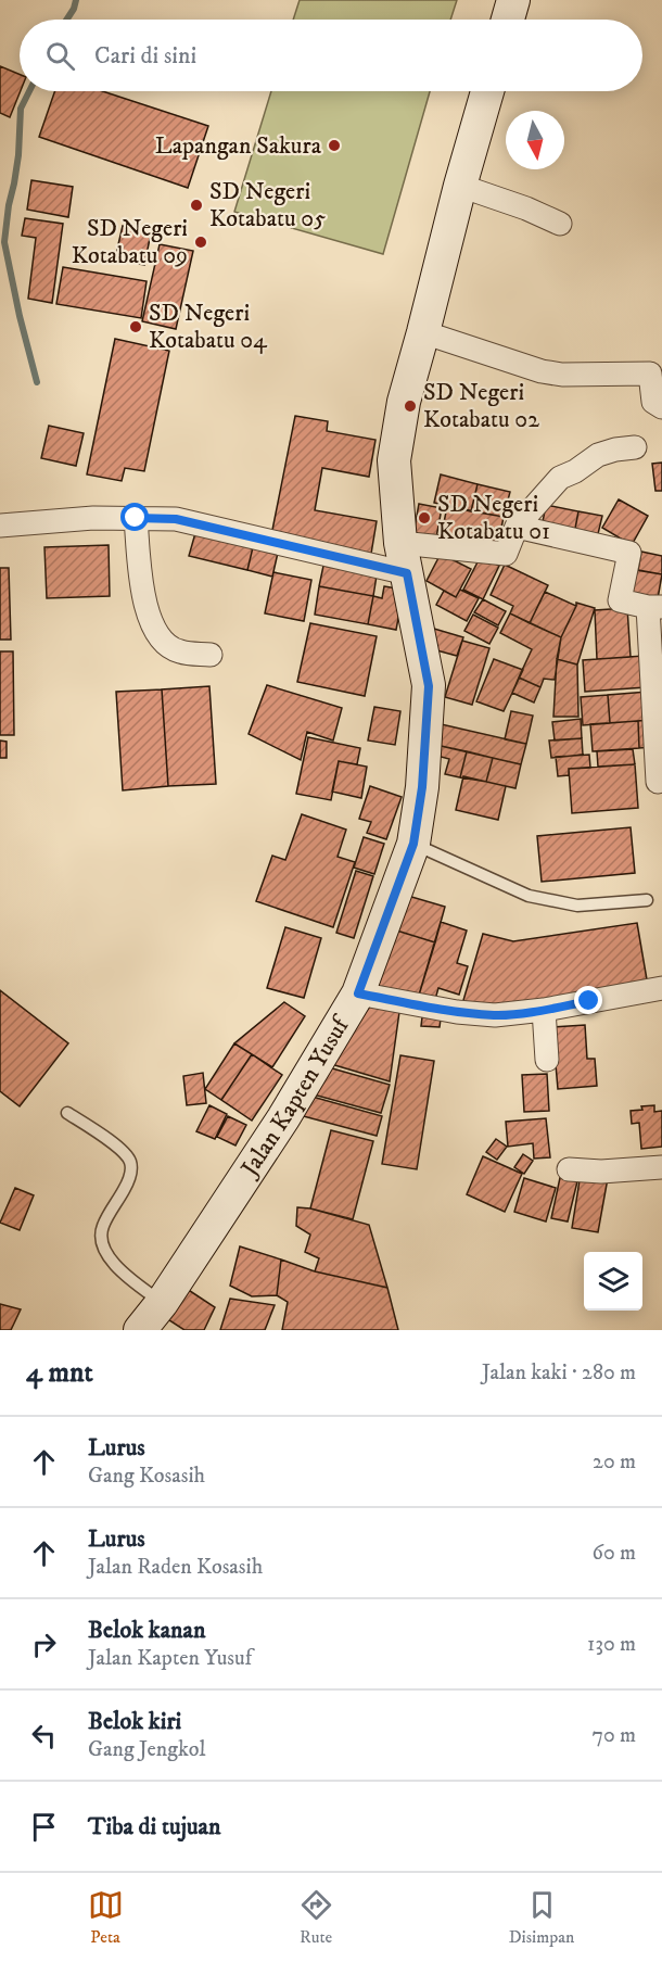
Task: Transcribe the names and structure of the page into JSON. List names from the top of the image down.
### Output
{
  "streets": {
    "main road": ["Jalan Kapten Yusuf"]
  },
  "places": [
    "Lapangan Sakura",
    "SD Negeri Kotabatu 05",
    "SD Negeri Kotabatu 09",
    "SD Negeri Kotabatu 04",
    "SD Negeri Kotabatu 02",
    "SD Negeri Kotabatu 01"
  ],
  "north": "bottom",
  "page": {
    "search": "Cari di sini",
    "heading": ["4 mnt", "Jalan kaki · 280 m"],
    "list": [
      ["Lurus", "Gang Kosasih", "20 m"],
      ["Lurus", "Jalan Raden Kosasih", "60 m"],
      ["Belok kanan", "Jalan Kapten Yusuf", "130 m"],
      ["Belok kiri", "Gang Jengkol", "70 m"],
      "Tiba di tujuan"
    ],
    "nav": ["Peta", "Rute", "Disimpan"]
  }
}
